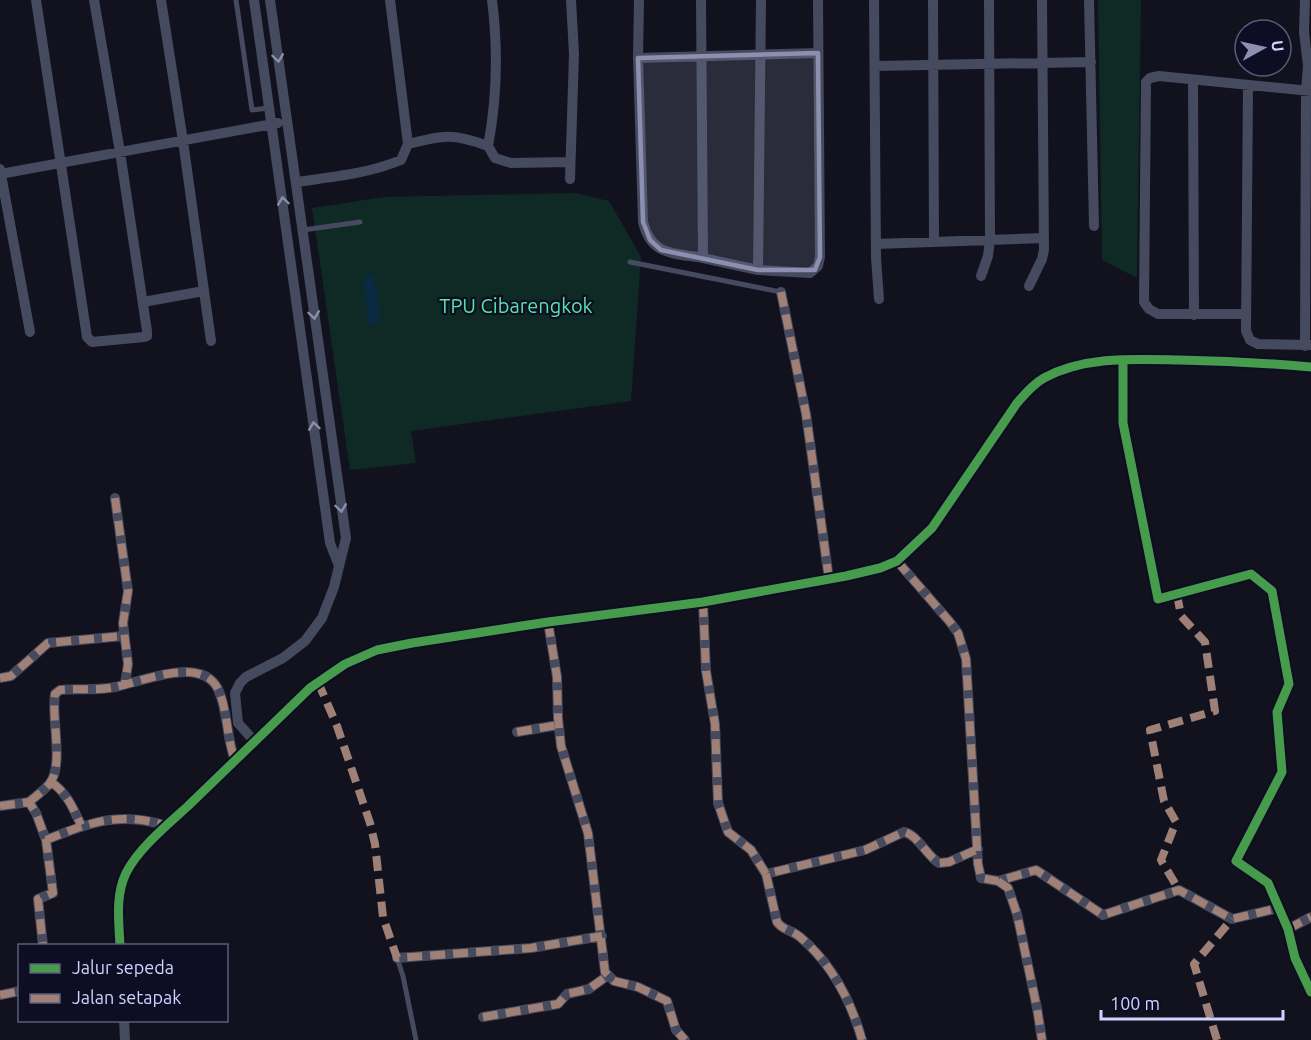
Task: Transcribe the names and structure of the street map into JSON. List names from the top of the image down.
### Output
{
  "parks": ["TPU Cibarengkok"],
  "legend": ["Jalur sepeda", "Jalan setapak"],
  "scale_bar": "100 m",
  "north": "right"
}
